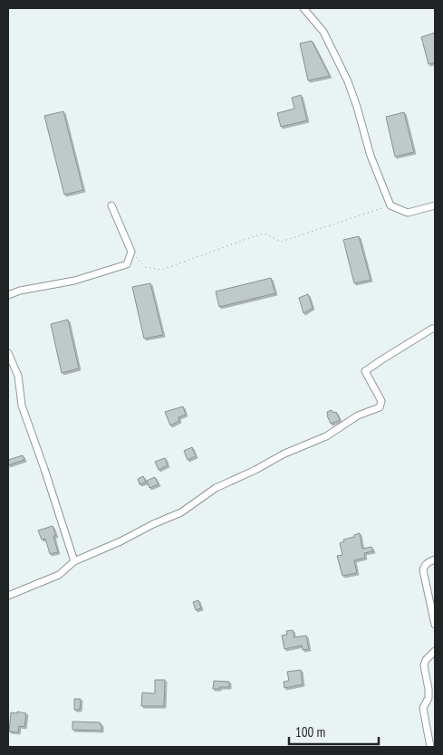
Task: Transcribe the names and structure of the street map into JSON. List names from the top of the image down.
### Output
{
  "scale_bar": "100 m"
}
